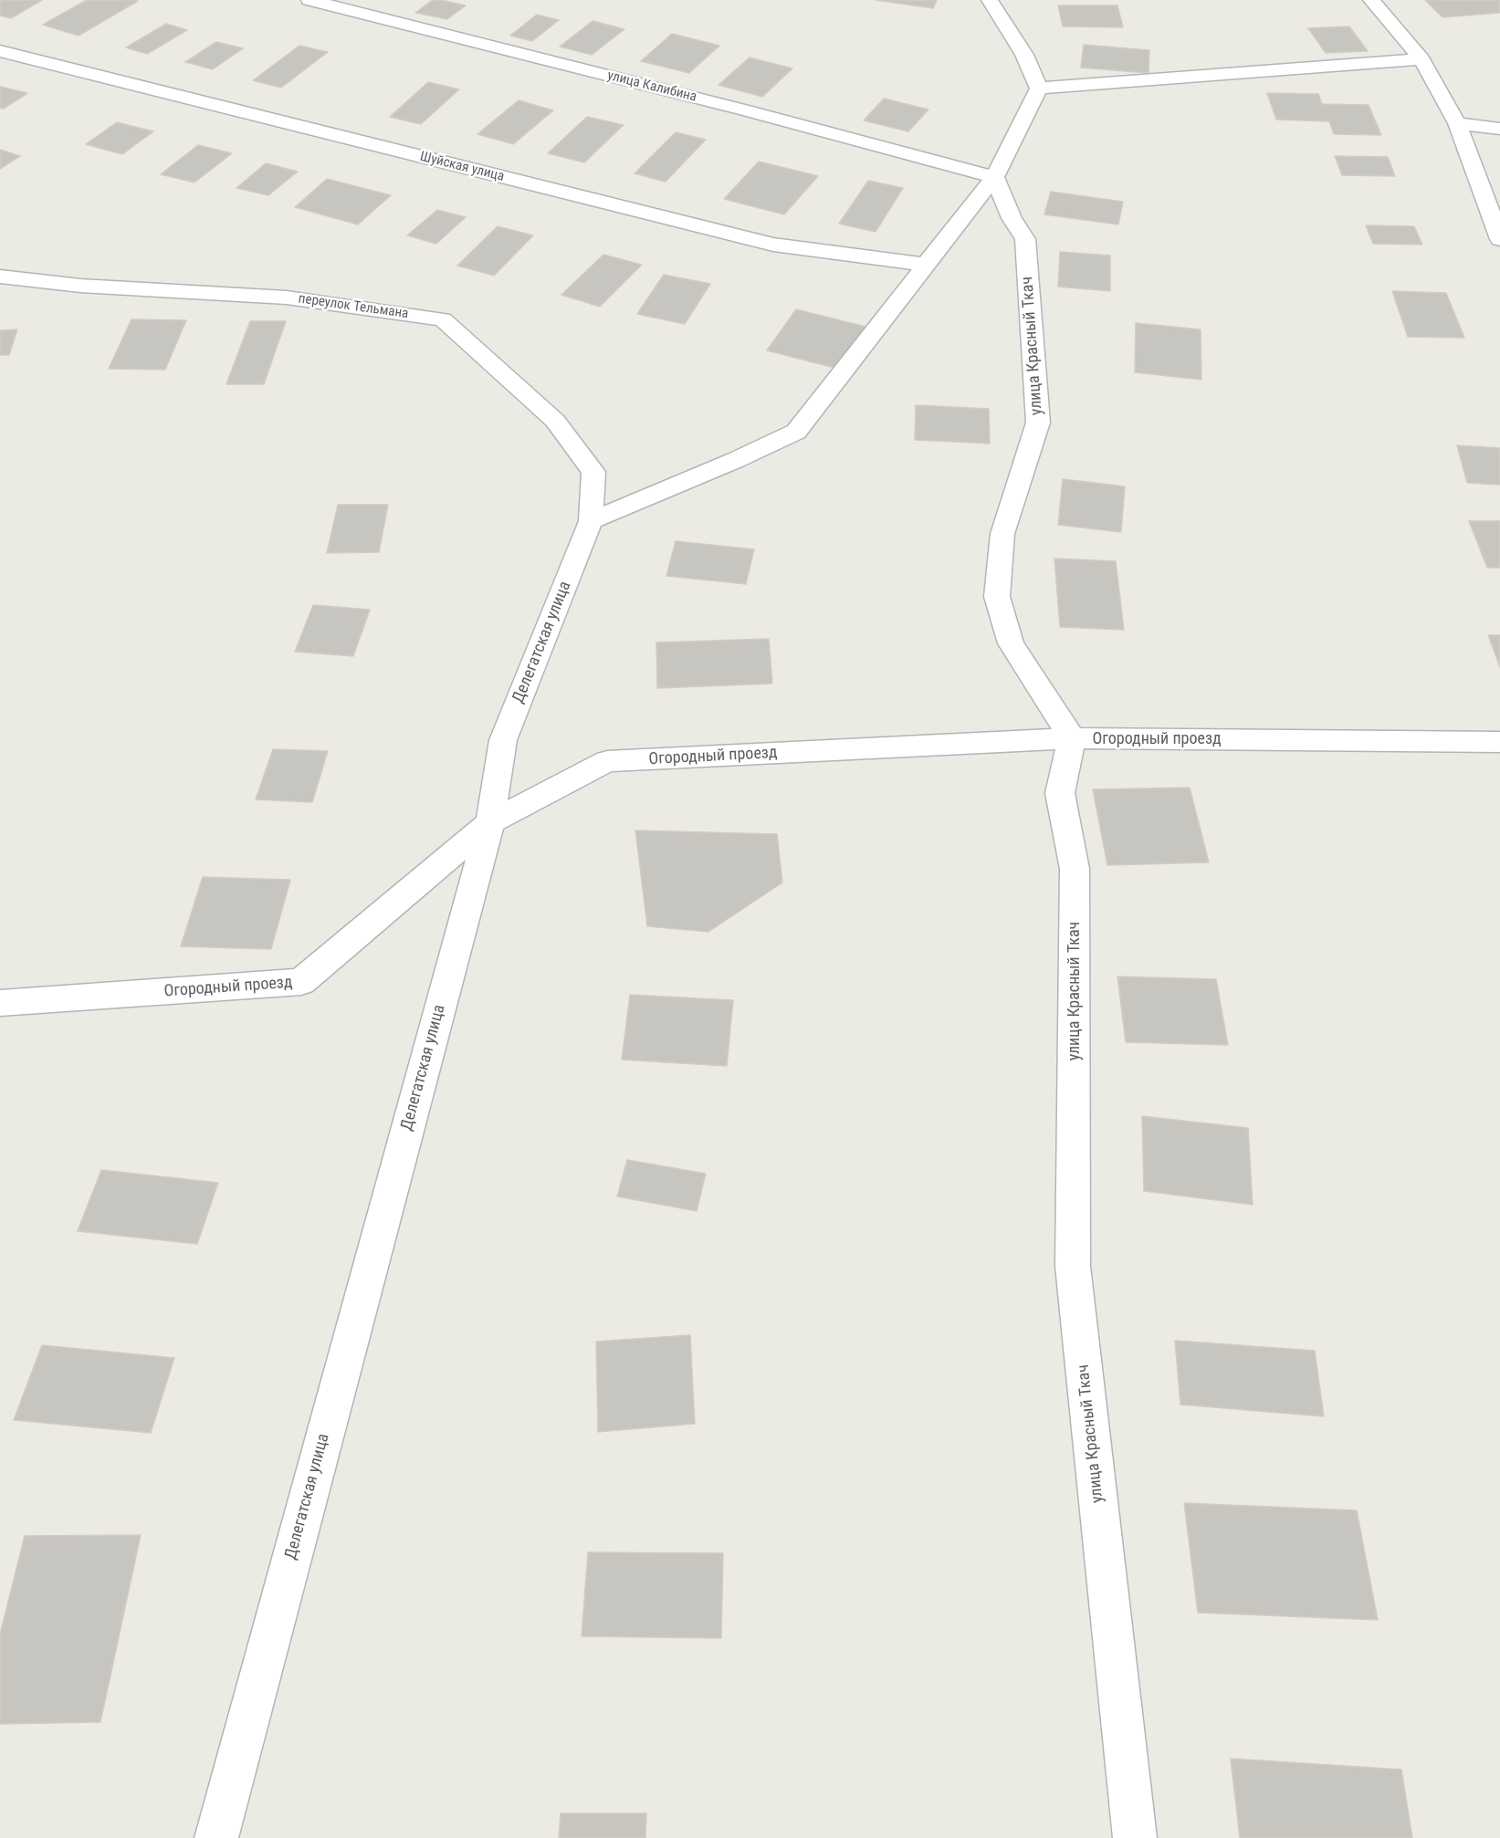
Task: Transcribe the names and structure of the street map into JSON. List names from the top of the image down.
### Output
{
  "streets": {
    "street": [
      "улица Калибина",
      "Шуйская улица",
      "переулок Тельмана",
      "улица Красный Ткач",
      "Делегатская улица",
      "Огородный проезд"
    ]
  },
  "crossings": [
    ["улица Калибина", "улица Красный Ткач"],
    ["переулок Тельмана", "Делегатская улица"],
    ["улица Красный Ткач", "Огородный проезд"],
    ["Делегатская улица", "Огородный проезд"]
  ]
}
